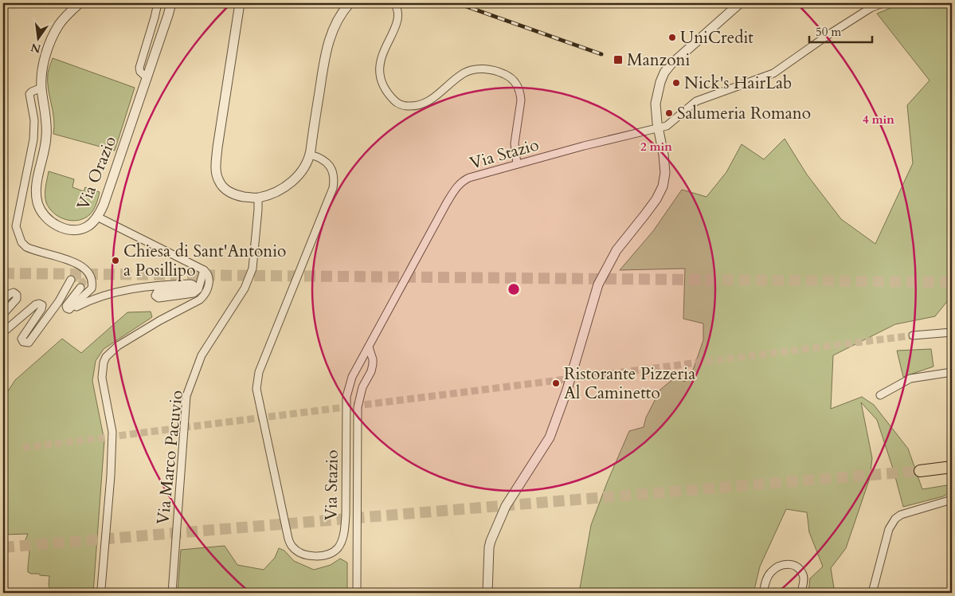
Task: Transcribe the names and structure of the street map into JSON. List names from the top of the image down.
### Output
{
  "streets": {
    "street": ["Via Stazio", "Via Orazio", "Via Marco Pacuvio"]
  },
  "places": {
    "other": [
      "UniCredit",
      "Nick's HairLab",
      "Salumeria Romano",
      "Chiesa di Sant'Antonio a Posillipo",
      "Ristorante Pizzeria Al Caminetto"
    ],
    "transit": ["Manzoni"]
  },
  "scale_bar": "50 m",
  "north": "bottom",
  "rings": ["4 min", "2 min"]
}
